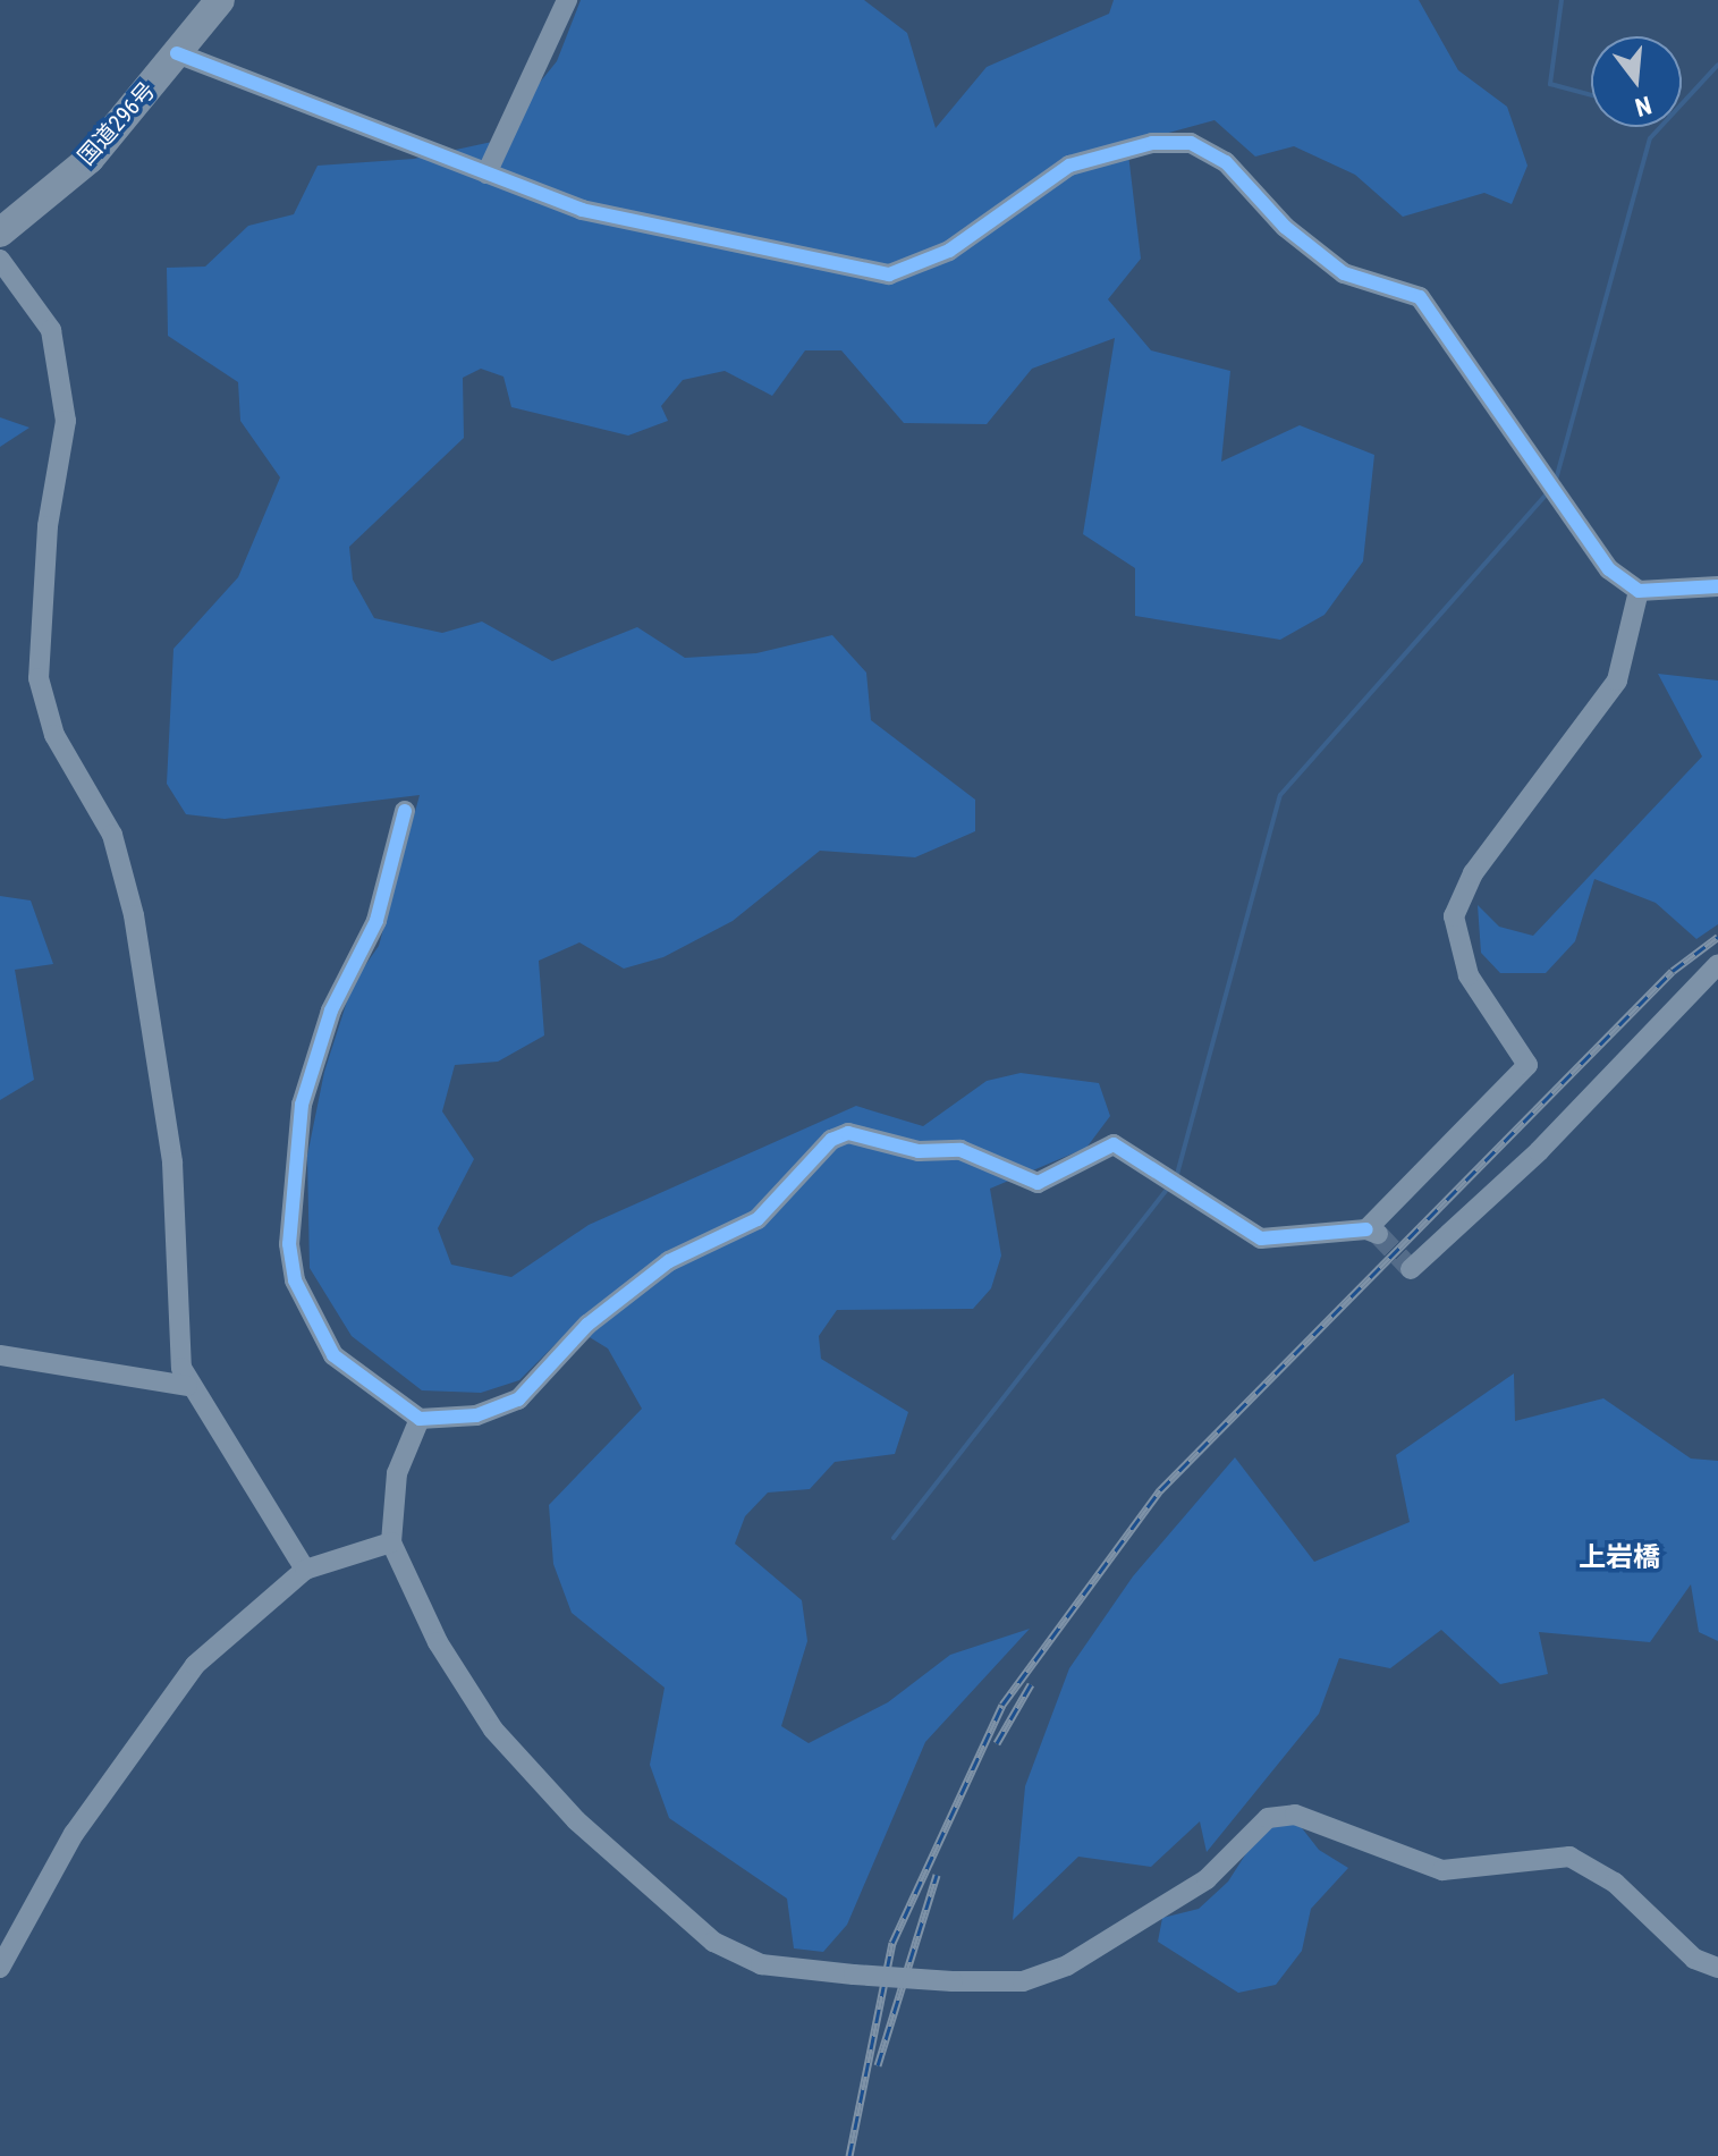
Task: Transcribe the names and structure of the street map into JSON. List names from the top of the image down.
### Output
{
  "streets": {
    "highway": ["国道296号"]
  },
  "districts": ["上岩橋"],
  "north": "bottom"
}
